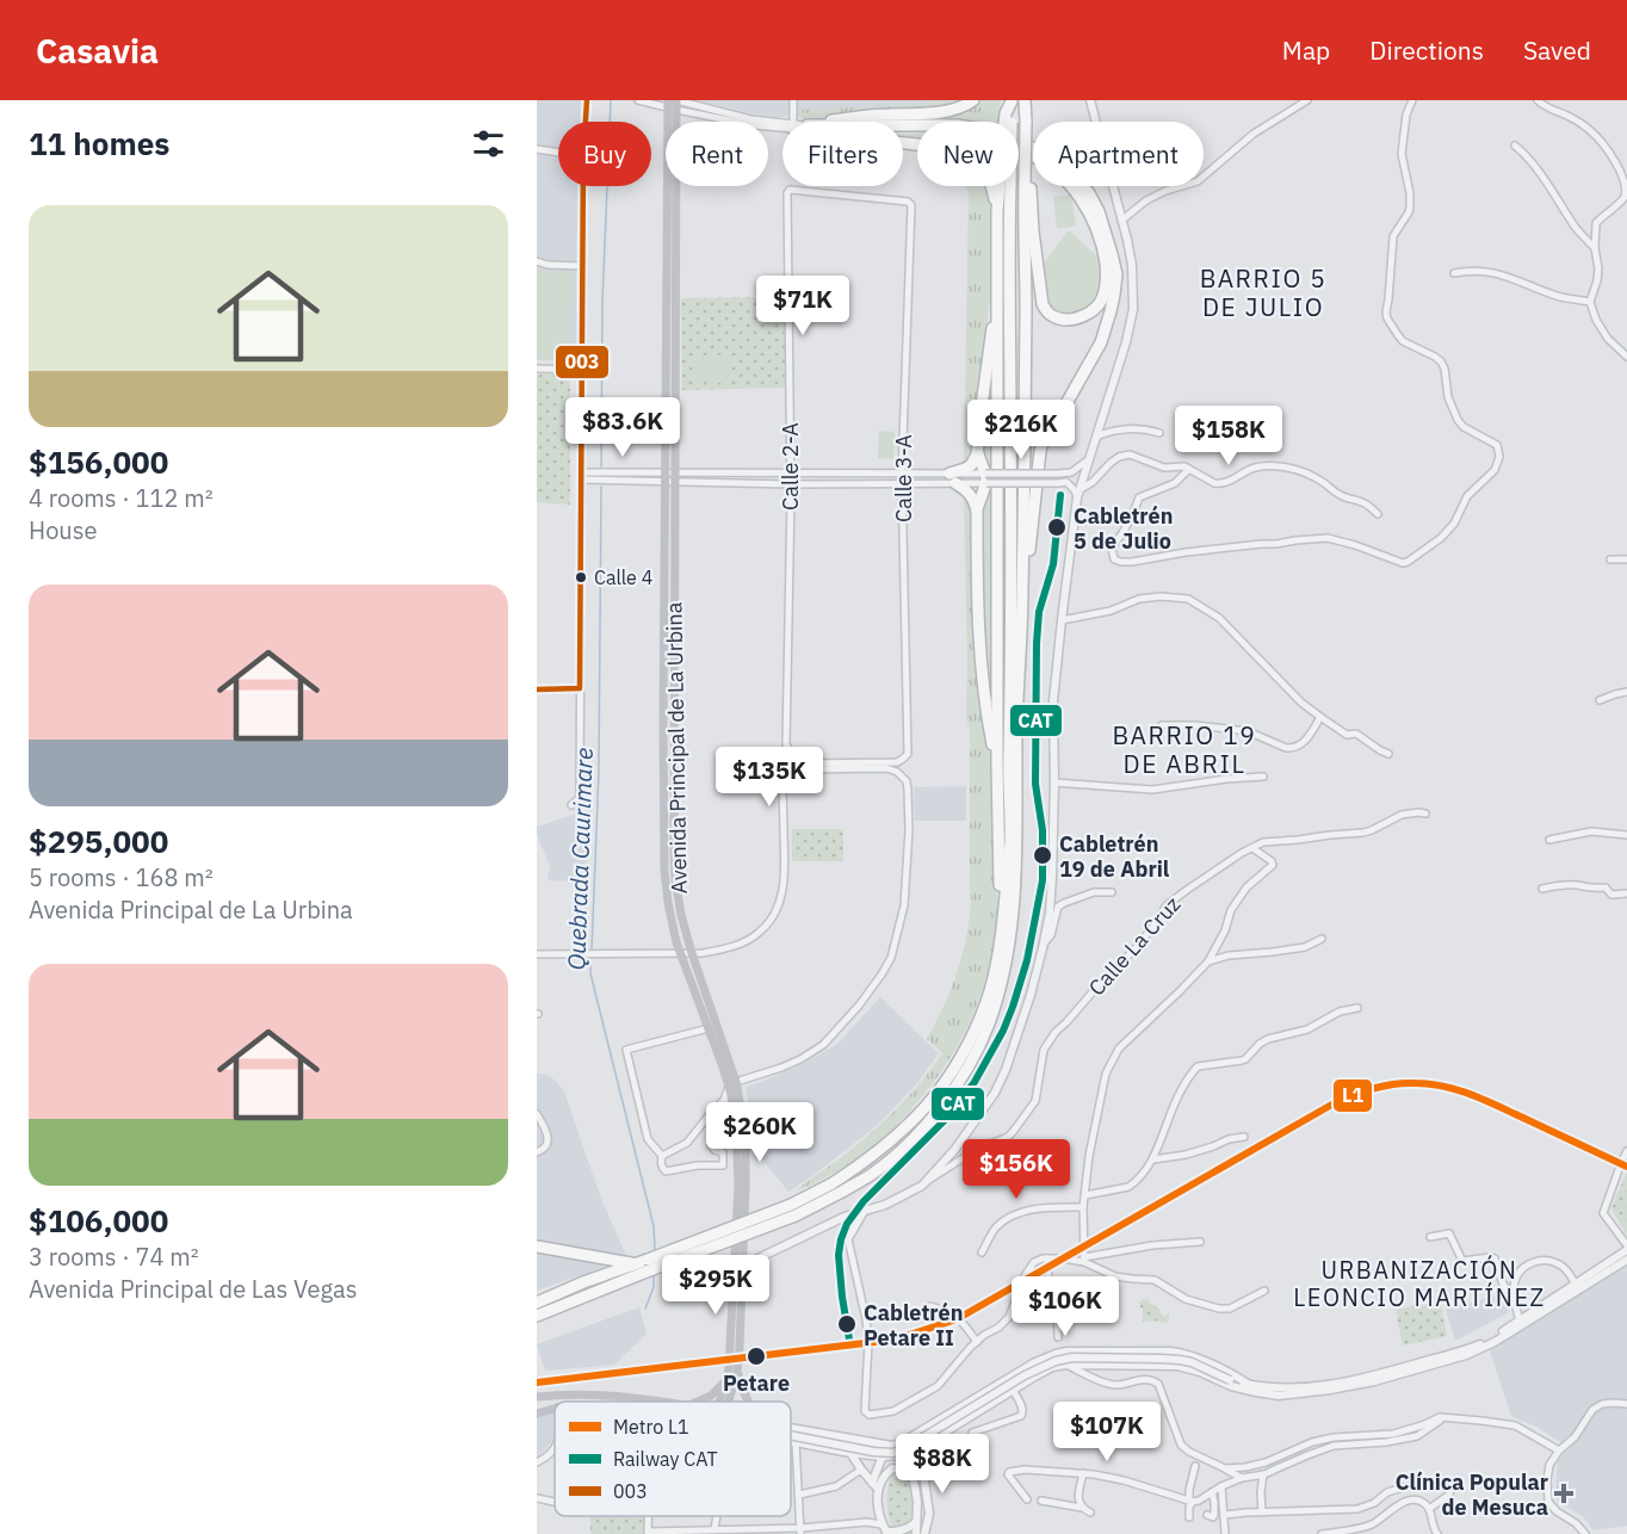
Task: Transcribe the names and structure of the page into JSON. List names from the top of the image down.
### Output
{
  "streets": {
    "main road": ["Avenida Principal de La Urbina"],
    "street": ["Calle 2-A", "Calle 3-A", "Calle La Cruz"]
  },
  "crossings": [
    ["Calle 2-A", "Calle 3-A"]
  ],
  "districts": ["BARRIO 5 DE JULIO", "BARRIO 19 DE ABRIL", "URBANIZACIÓN LEONCIO MARTÍNEZ"],
  "water": ["Quebrada Caurimare"],
  "places": {
    "other": [
      "Cabletrén 5 de Julio",
      "Calle 4",
      "Cabletrén 19 de Abril",
      "Cabletrén Petare II",
      "Petare"
    ],
    "health": ["Clínica Popular de Mesuca"]
  },
  "lines": ["transit line 003", "rail line CAT", "metro line L1"],
  "legend": ["Metro L1", "Railway CAT", "003"],
  "page": {
    "header": "Casavia",
    "nav": ["Map", "Directions", "Saved"],
    "heading": "11 homes",
    "chip": [
      "Buy",
      "Rent",
      "Filters",
      "New",
      "Apartment"
    ],
    "list": [
      {
        "name": "$156,000",
        "note": "4 rooms · 112 m² · House"
      },
      {
        "name": "$295,000",
        "note": "5 rooms · 168 m² · Avenida Principal de La Urbina"
      },
      {
        "name": "$106,000",
        "note": "3 rooms · 74 m² · Avenida Principal de Las Vegas"
      }
    ],
    "price": [
      "$71K",
      "$83.6K",
      "$216K",
      "$158K",
      "$135K",
      "$260K",
      "$156K",
      "$295K",
      "$106K",
      "$107K",
      "$88K"
    ]
  }
}
